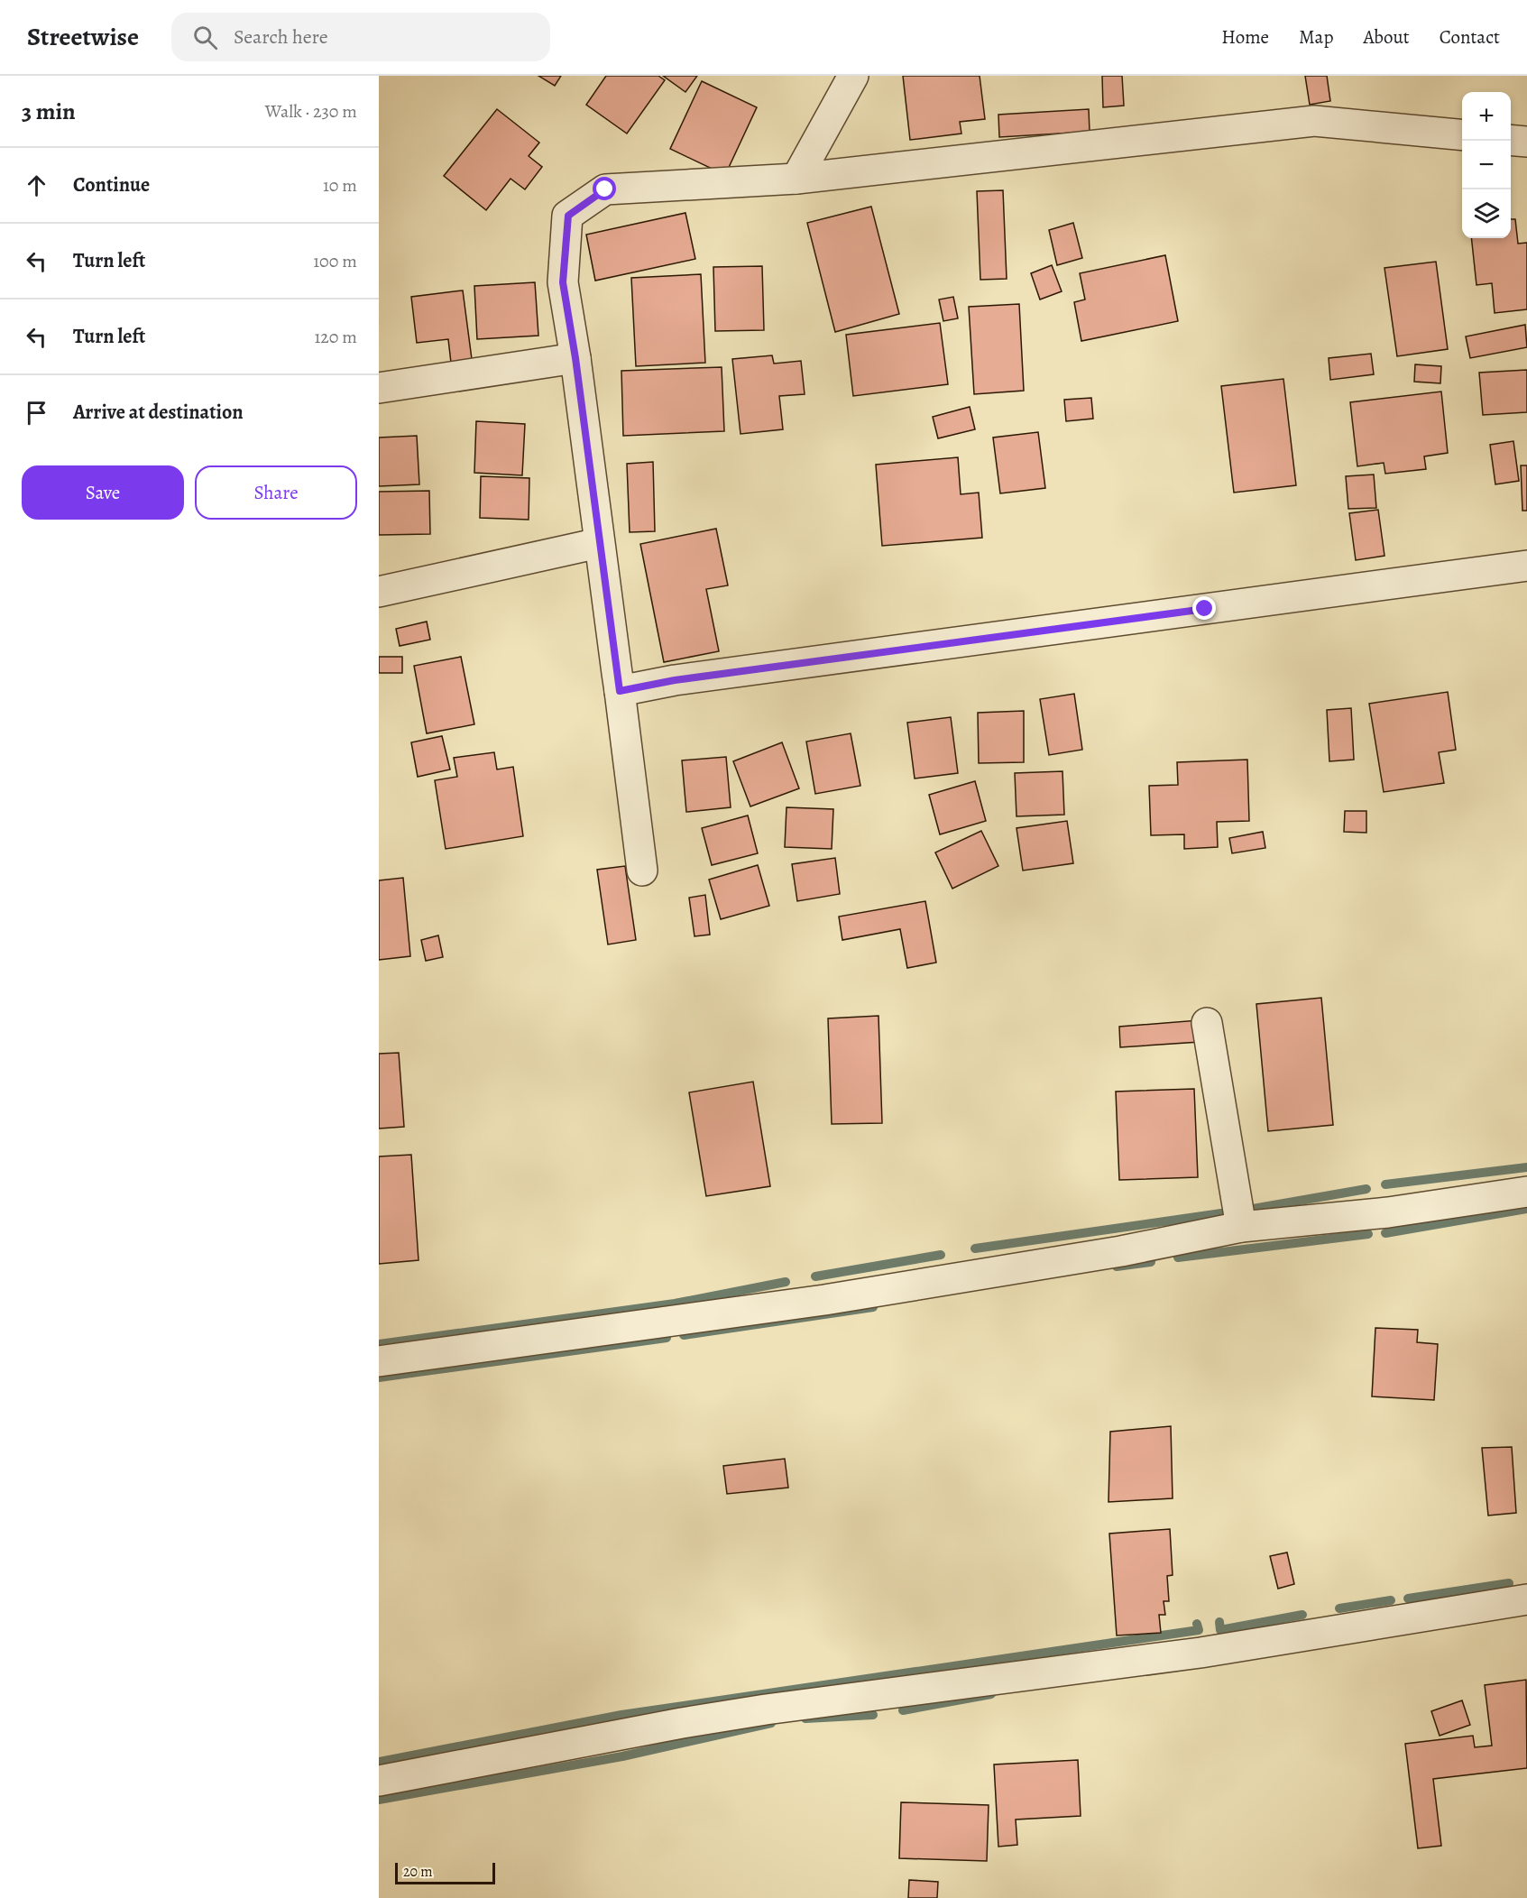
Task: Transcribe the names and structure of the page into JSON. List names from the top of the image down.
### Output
{
  "scale_bar": "20 m",
  "page": {
    "header": "Streetwise",
    "search": "Search here",
    "nav": [
      "Home",
      "Map",
      "About",
      "Contact"
    ],
    "heading": ["3 min", "Walk · 230 m"],
    "map_buttons": ["+", "−"],
    "list": [
      ["Continue", "10 m"],
      ["Turn left", "100 m"],
      ["Turn left", "120 m"],
      "Arrive at destination"
    ],
    "buttons": ["Save", "Share"],
    "scale": "20 m"
  }
}
